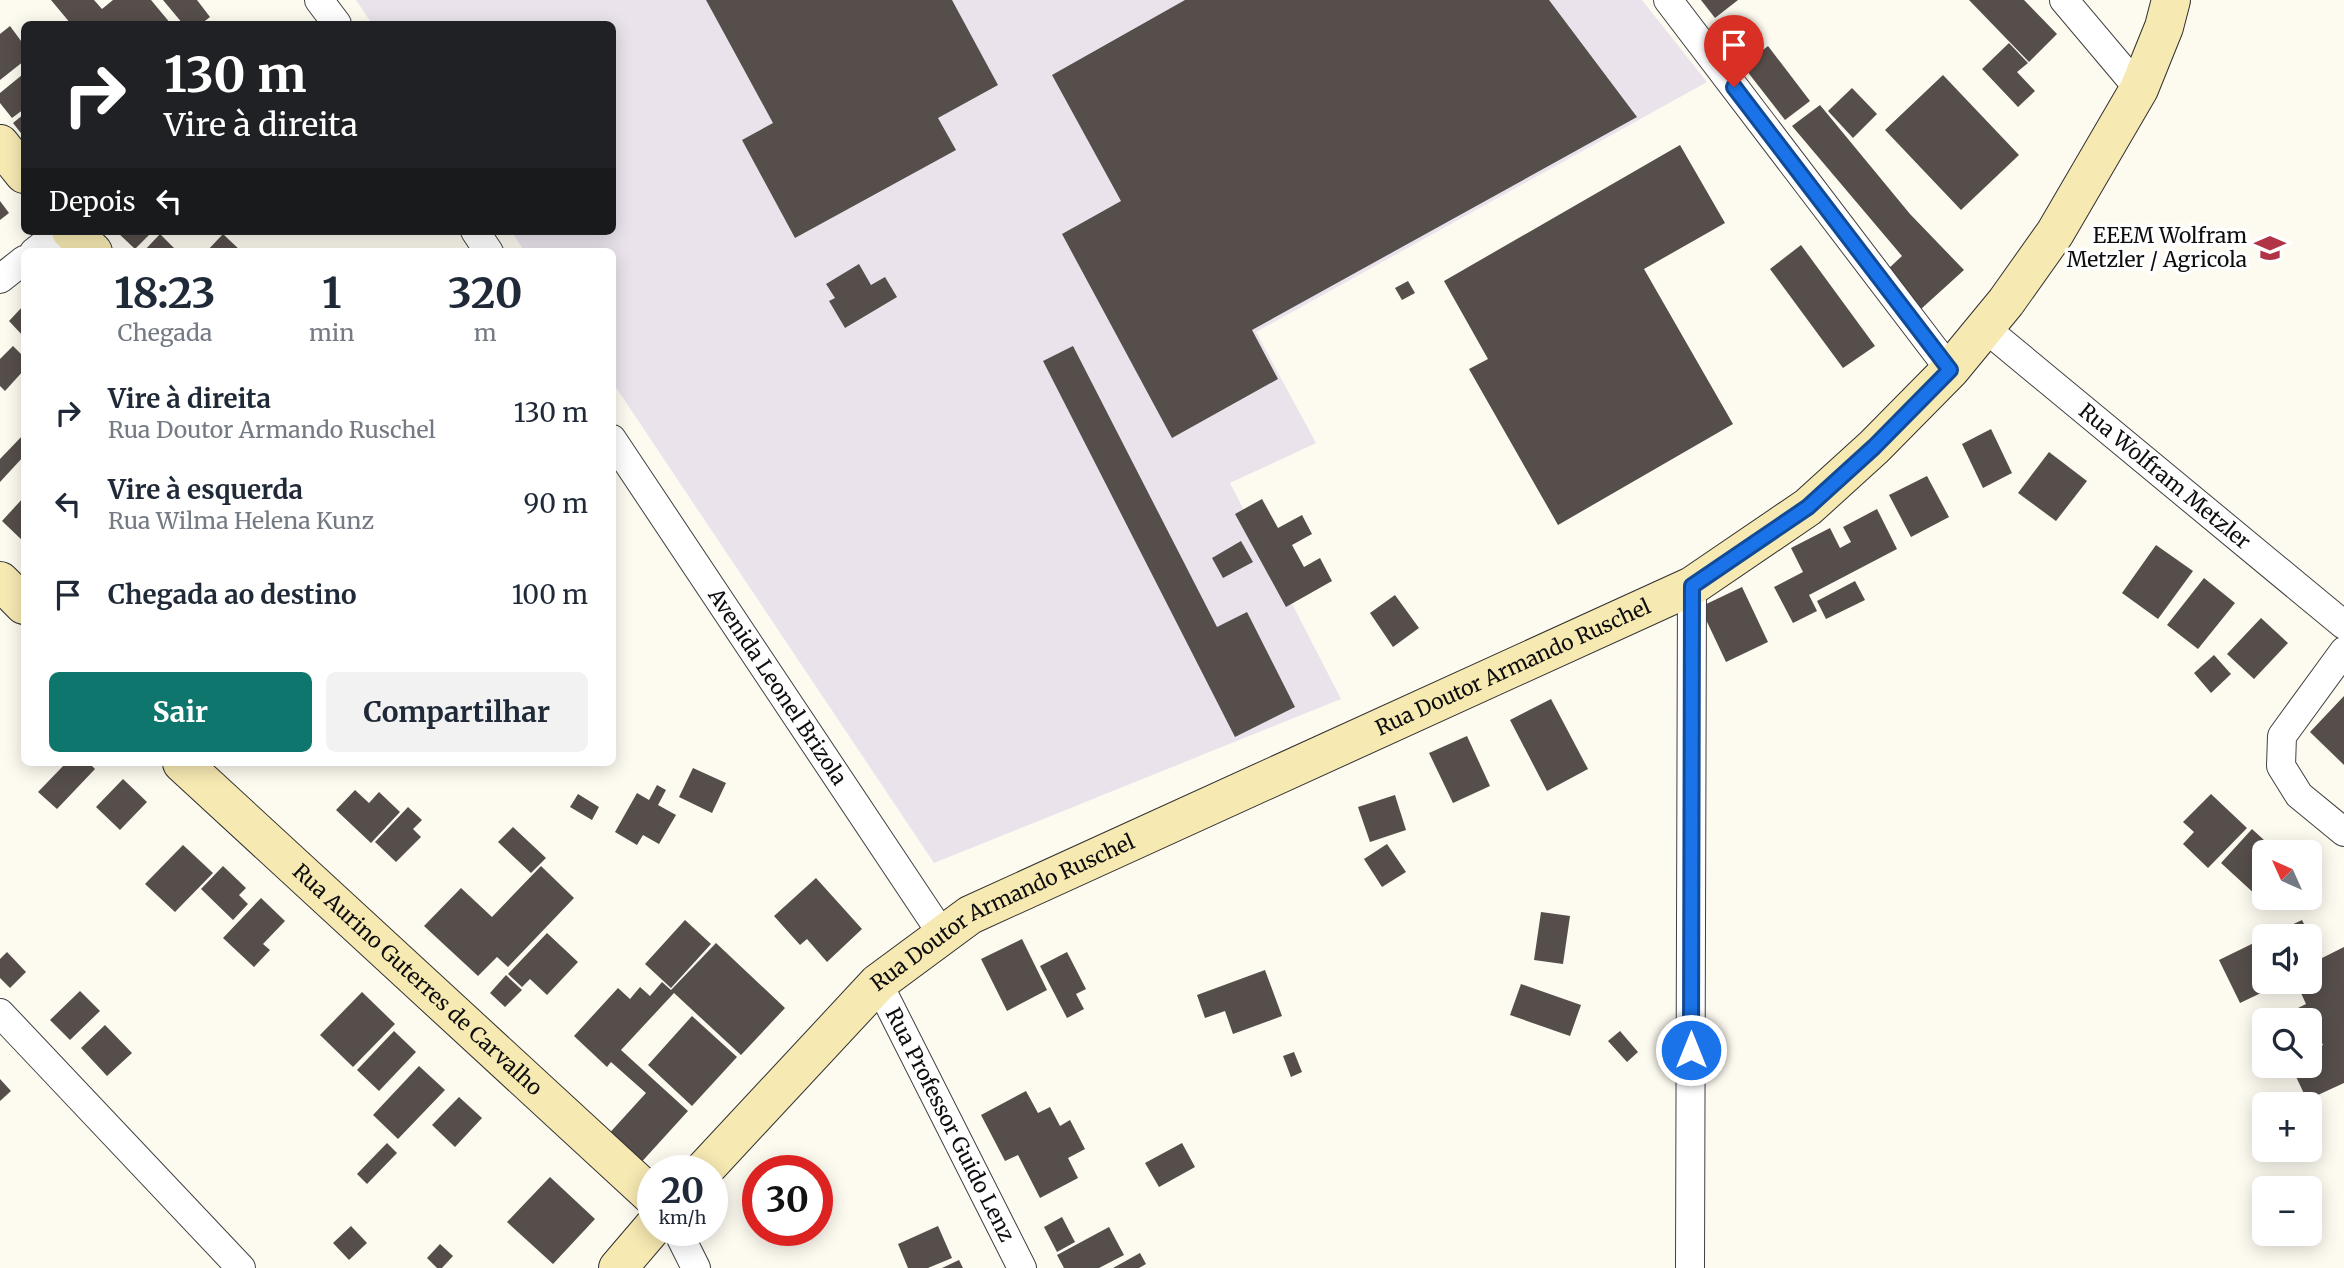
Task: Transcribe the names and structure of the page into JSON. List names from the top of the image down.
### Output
{
  "streets": {
    "main road": ["Rua Doutor Armando Ruschel", "Rua Aurino Guterres de Carvalho"],
    "street": ["Rua Wolfram Metzler", "Avenida Leonel Brizola", "Rua Professor Guido Lenz"]
  },
  "crossings": [
    ["Rua Wolfram Metzler", "Rua Doutor Armando Ruschel"],
    ["Rua Doutor Armando Ruschel", "Avenida Leonel Brizola"],
    ["Rua Doutor Armando Ruschel", "Rua Professor Guido Lenz"]
  ],
  "places": {
    "school or university": ["EEEM Wolfram Metzler / Agricola"]
  },
  "north": "top left",
  "page": {
    "turn": ["130 m", "Vire à direita"],
    "then": "Depois",
    "eta": [
      "18:23",
      "Chegada",
      "1",
      "min",
      "320",
      "m"
    ],
    "list": [
      {
        "name": "Vire à direita",
        "note": "Rua Doutor Armando Ruschel",
        "value": "130 m"
      },
      {
        "name": "Vire à esquerda",
        "note": "Rua Wilma Helena Kunz",
        "value": "90 m"
      },
      {
        "name": "Chegada ao destino",
        "value": "100 m"
      }
    ],
    "buttons": ["Sair", "Compartilhar"],
    "map_buttons": ["+", "−"],
    "speed": "20 km/h",
    "limit": "30"
  }
}
